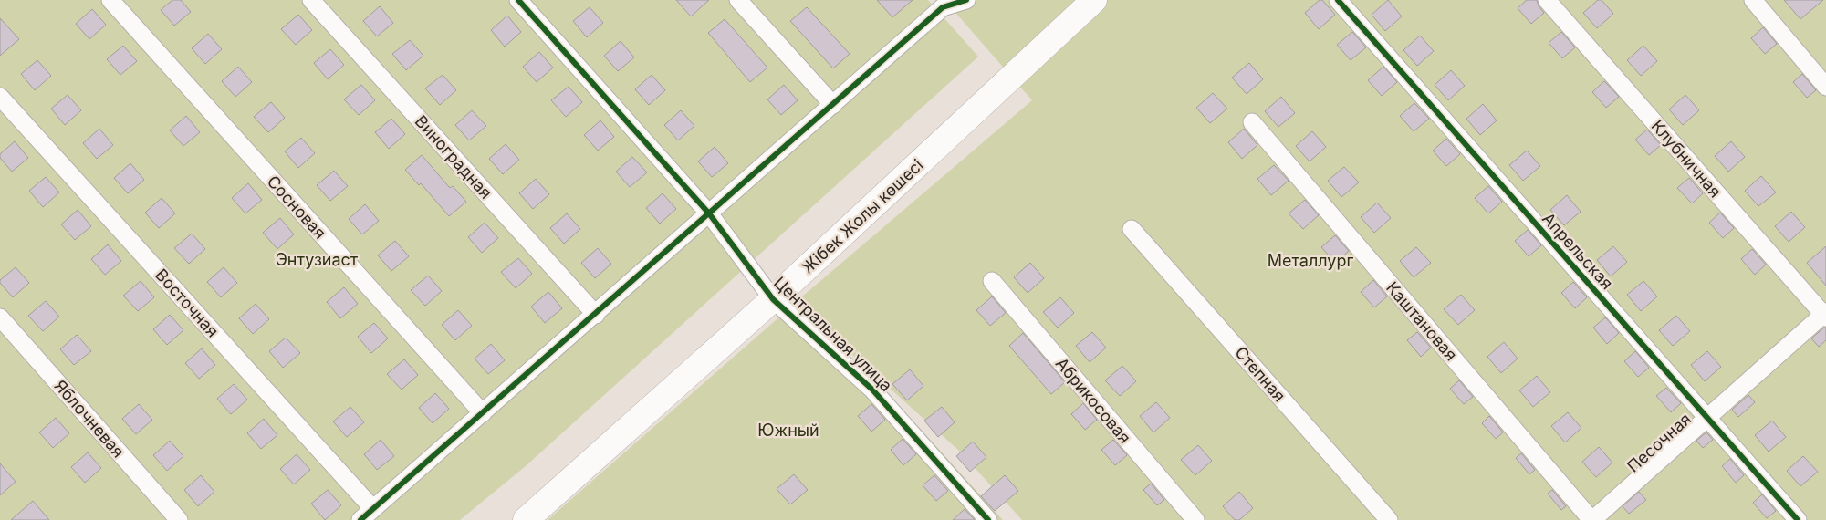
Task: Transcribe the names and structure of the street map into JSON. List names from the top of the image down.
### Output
{
  "streets": {
    "highway": ["Жібек Жолы көшесі"],
    "street": [
      "Виноградная",
      "Клубничная",
      "Сосновая",
      "Апрельская",
      "Восточная",
      "Каштановая",
      "Центральная улица",
      "Степная",
      "Абрикосовая",
      "Яблочневая",
      "Песочная"
    ]
  },
  "crossings": [
    ["Клубничная", "Песочная"],
    ["Жібек Жолы көшесі", "Центральная улица"],
    ["Апрельская", "Песочная"],
    ["Каштановая", "Песочная"]
  ],
  "parks": ["Энтузиаст", "Металлург", "Южный"]
}
